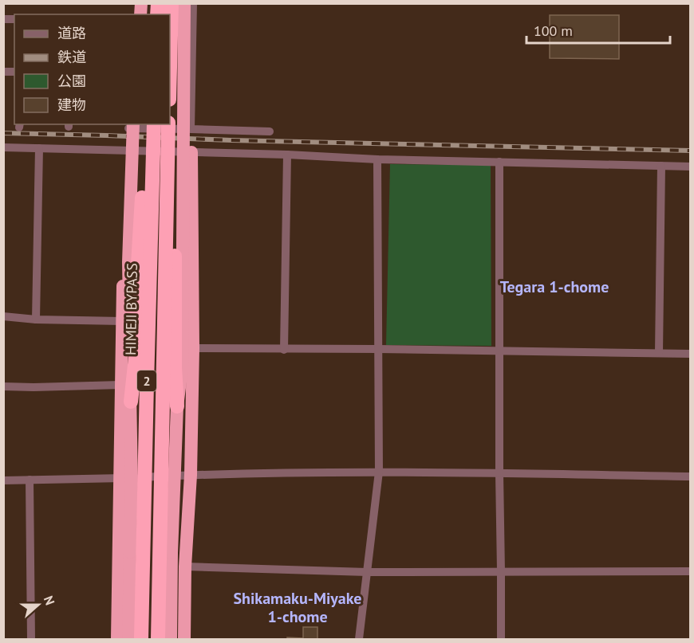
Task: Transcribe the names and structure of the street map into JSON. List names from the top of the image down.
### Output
{
  "streets": {
    "highway": ["HIMEJI BYPASS", "2"]
  },
  "districts": ["Tegara 1-chome", "Shikamaku-Miyake 1-chome"],
  "legend": [
    "道路",
    "鉄道",
    "公園",
    "建物"
  ],
  "scale_bar": "100 m",
  "north": "right"
}
